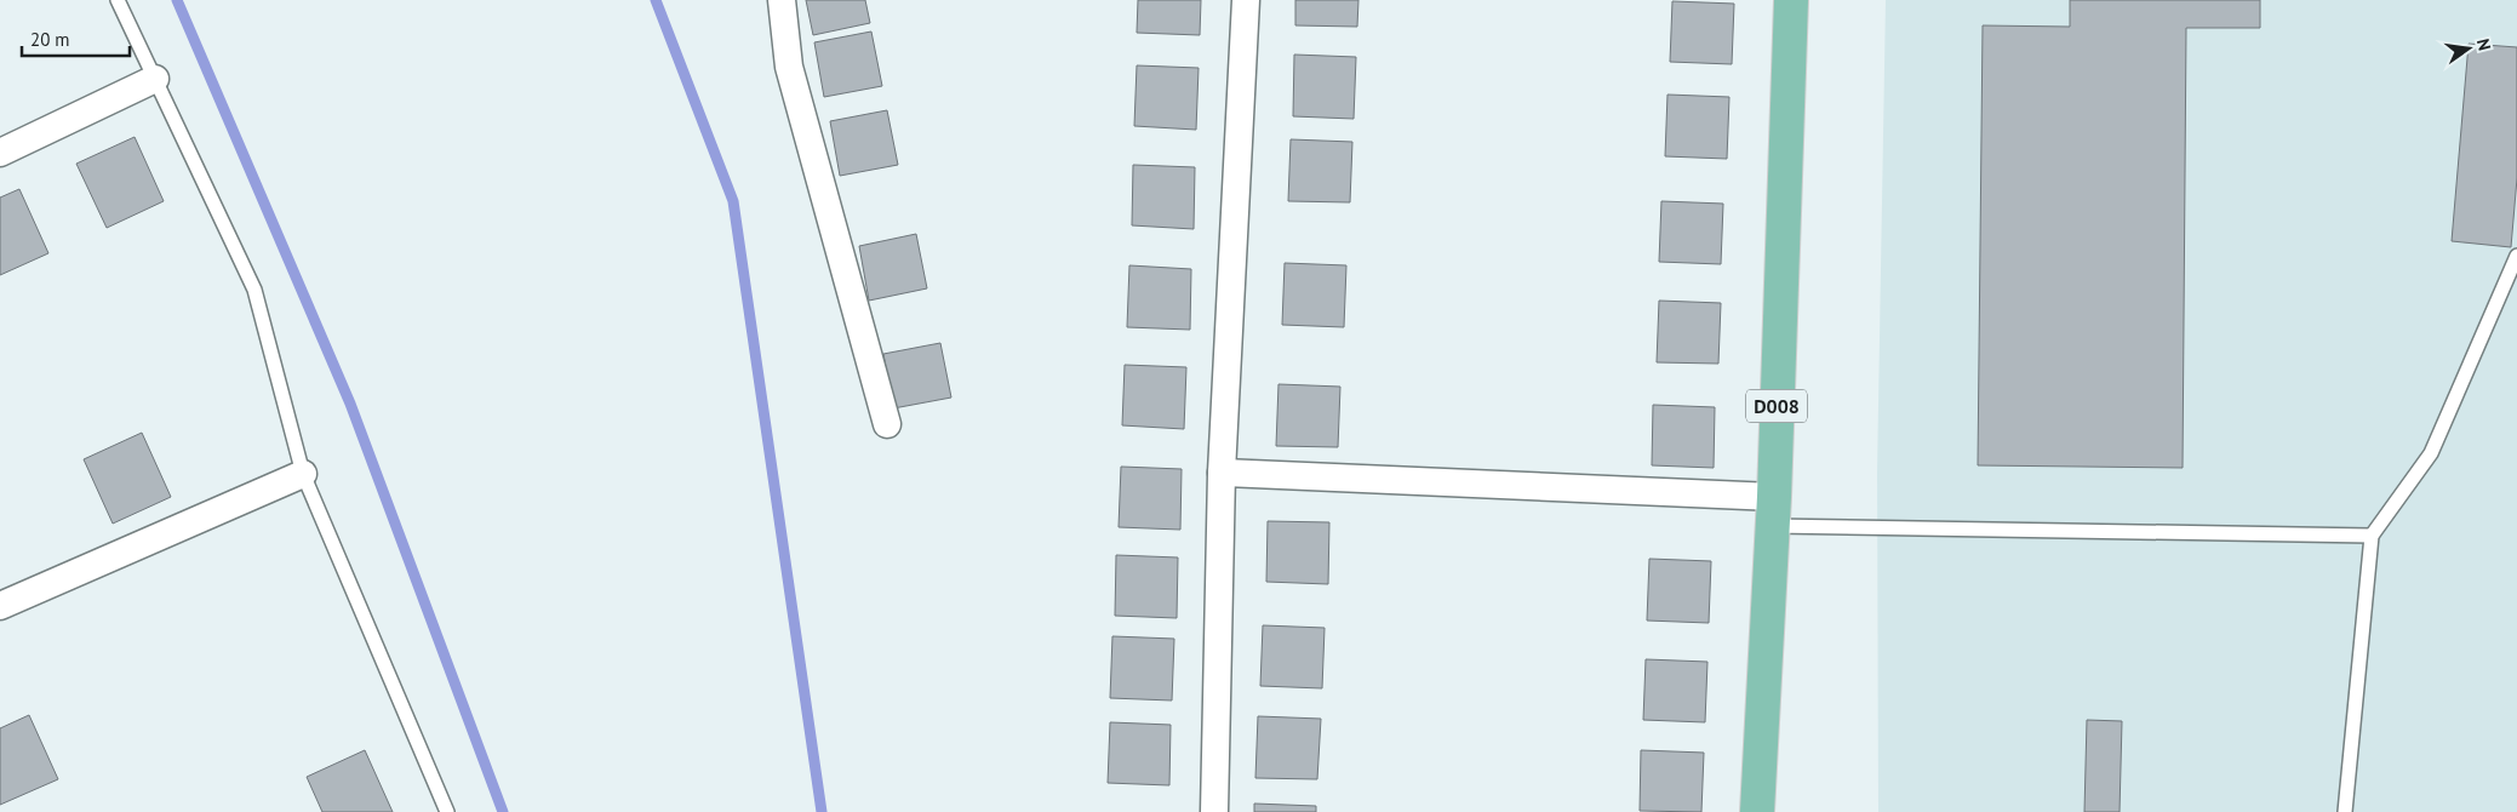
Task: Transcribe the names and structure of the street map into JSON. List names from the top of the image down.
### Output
{
  "streets": {
    "main road": ["D008"]
  },
  "scale_bar": "20 m",
  "north": "right"
}
